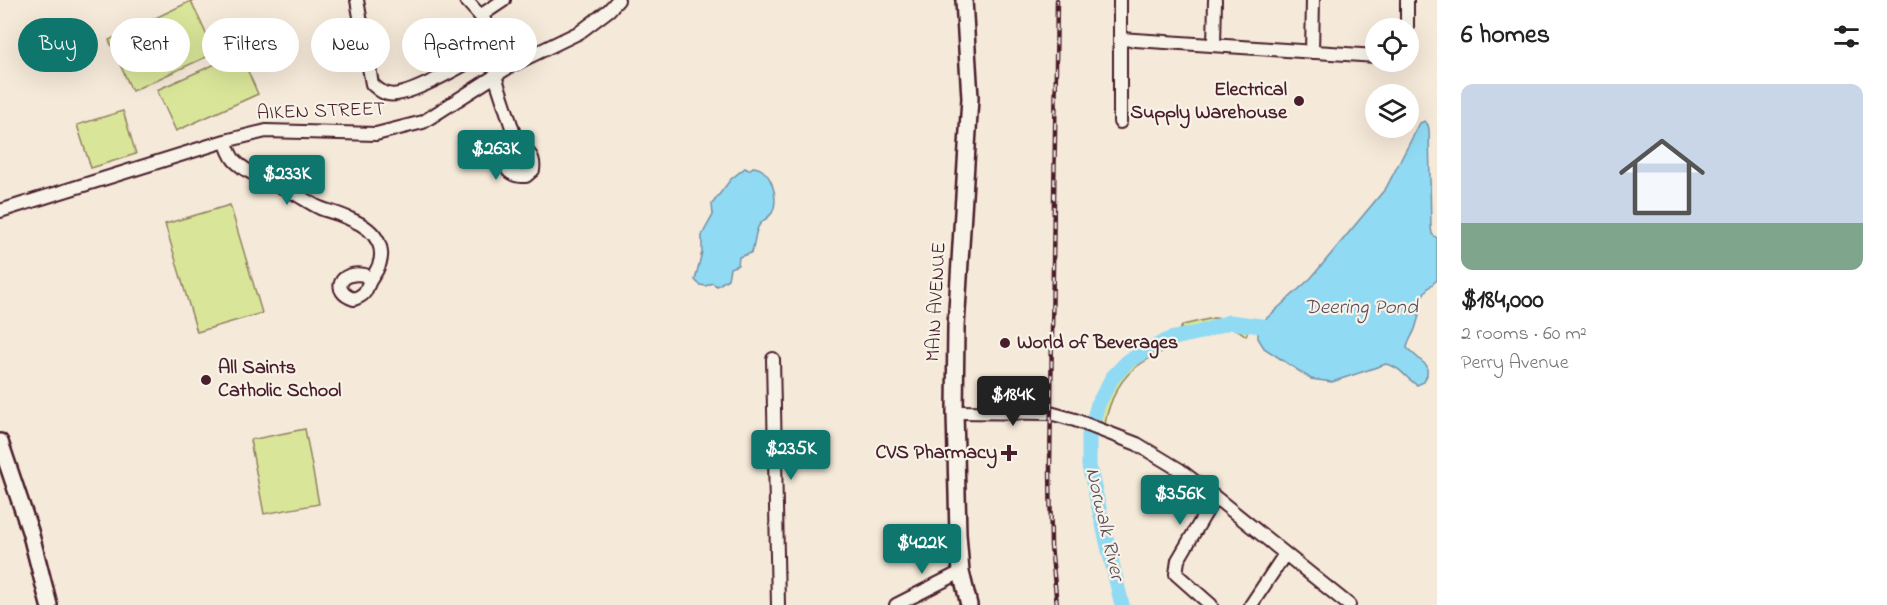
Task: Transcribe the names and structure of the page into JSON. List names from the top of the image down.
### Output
{
  "streets": {
    "main road": ["MAIN AVENUE"],
    "street": ["AIKEN STREET"]
  },
  "water": ["Deering Pond", "Norwalk River"],
  "places": {
    "other": ["Electrical Supply Warehouse", "World of Beverages", "All Saints Catholic School"],
    "health": ["CVS Pharmacy"]
  },
  "page": {
    "heading": "6 homes",
    "chip": [
      "Buy",
      "Rent",
      "Filters",
      "New",
      "Apartment"
    ],
    "list": [
      {
        "name": "$184,000",
        "note": "2 rooms · 60 m² · Perry Avenue"
      }
    ],
    "price": [
      "$263K",
      "$233K",
      "$184K",
      "$235K",
      "$356K",
      "$422K"
    ]
  }
}
